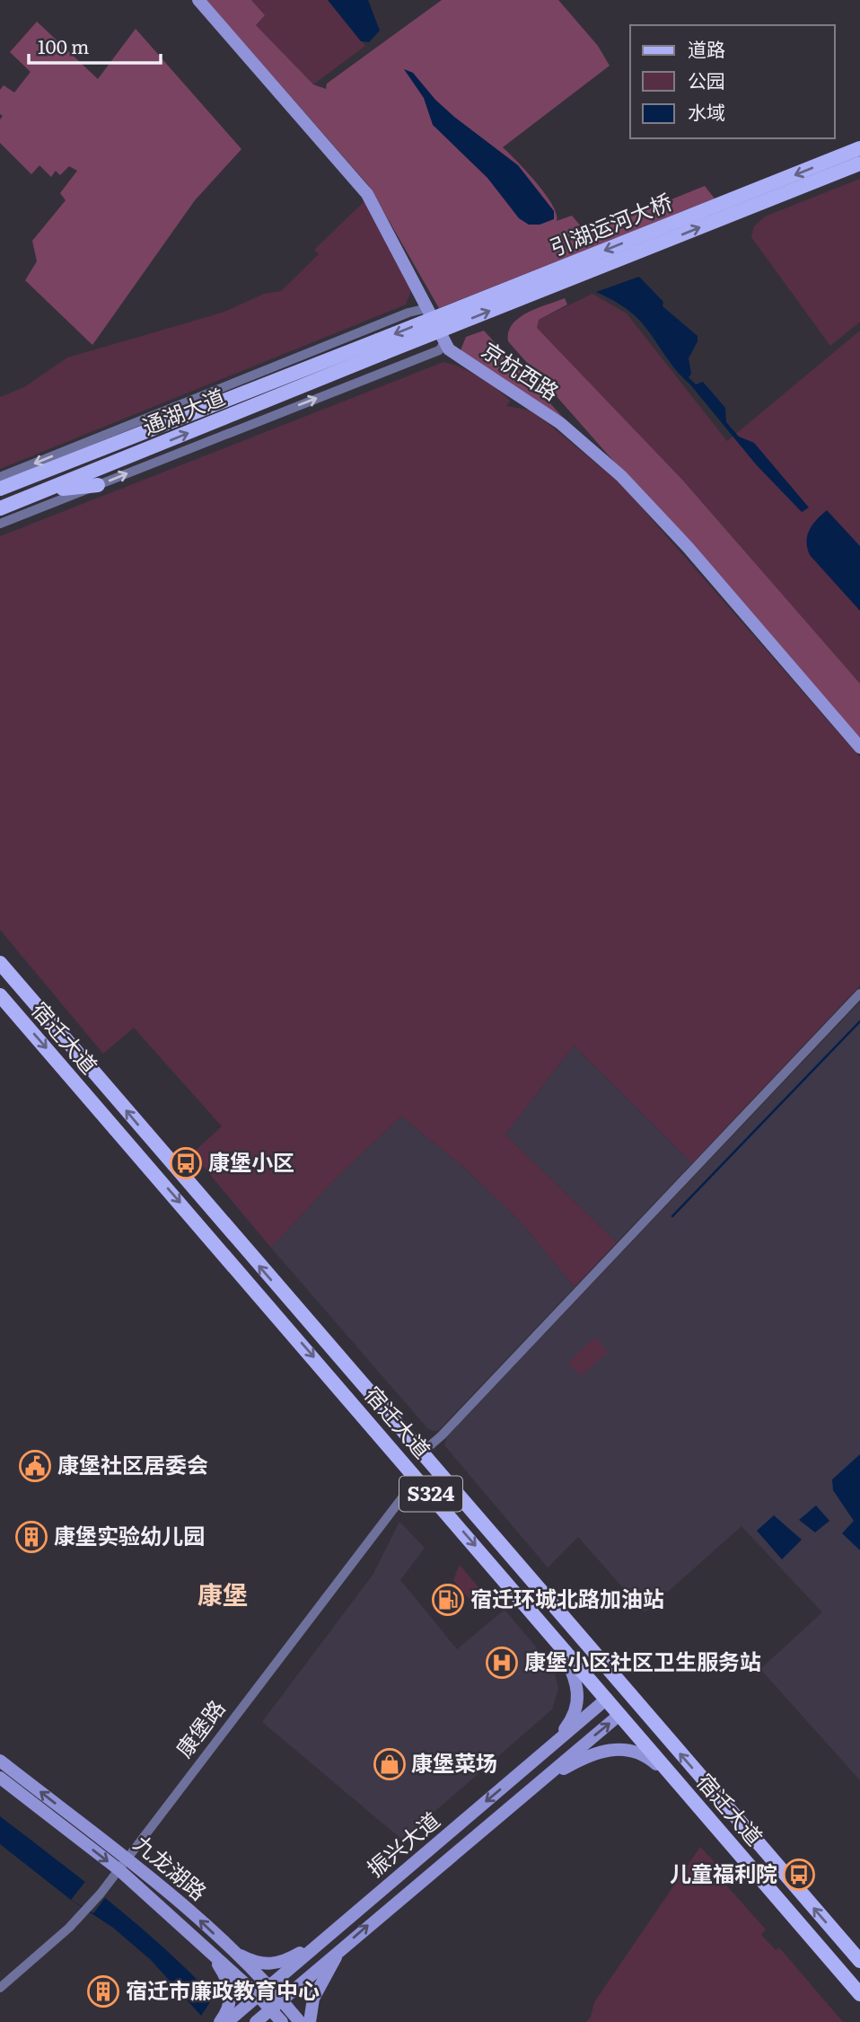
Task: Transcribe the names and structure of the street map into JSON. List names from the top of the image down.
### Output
{
  "streets": {
    "main road": [
      "引湖运河大桥",
      "京杭西路",
      "通湖大道",
      "宿迁大道",
      "S324",
      "振兴大道",
      "九龙湖路"
    ],
    "street": ["康堡路"]
  },
  "crossings": [
    ["引湖运河大桥", "通湖大道"],
    ["宿迁大道", "康堡路"],
    ["宿迁大道", "振兴大道"],
    ["康堡路", "九龙湖路"],
    ["振兴大道", "九龙湖路"]
  ],
  "districts": ["康堡"],
  "places": {
    "bus stop": ["康堡小区", "儿童福利院"],
    "public building": ["康堡社区居委会"],
    "building": ["康堡实验幼儿园", "宿迁市廉政教育中心"],
    "fuel station": ["宿迁环城北路加油站"],
    "hospital": ["康堡小区社区卫生服务站"],
    "shop": ["康堡菜场"]
  },
  "legend": ["道路", "公园", "水域"],
  "scale_bar": "100 m"
}
